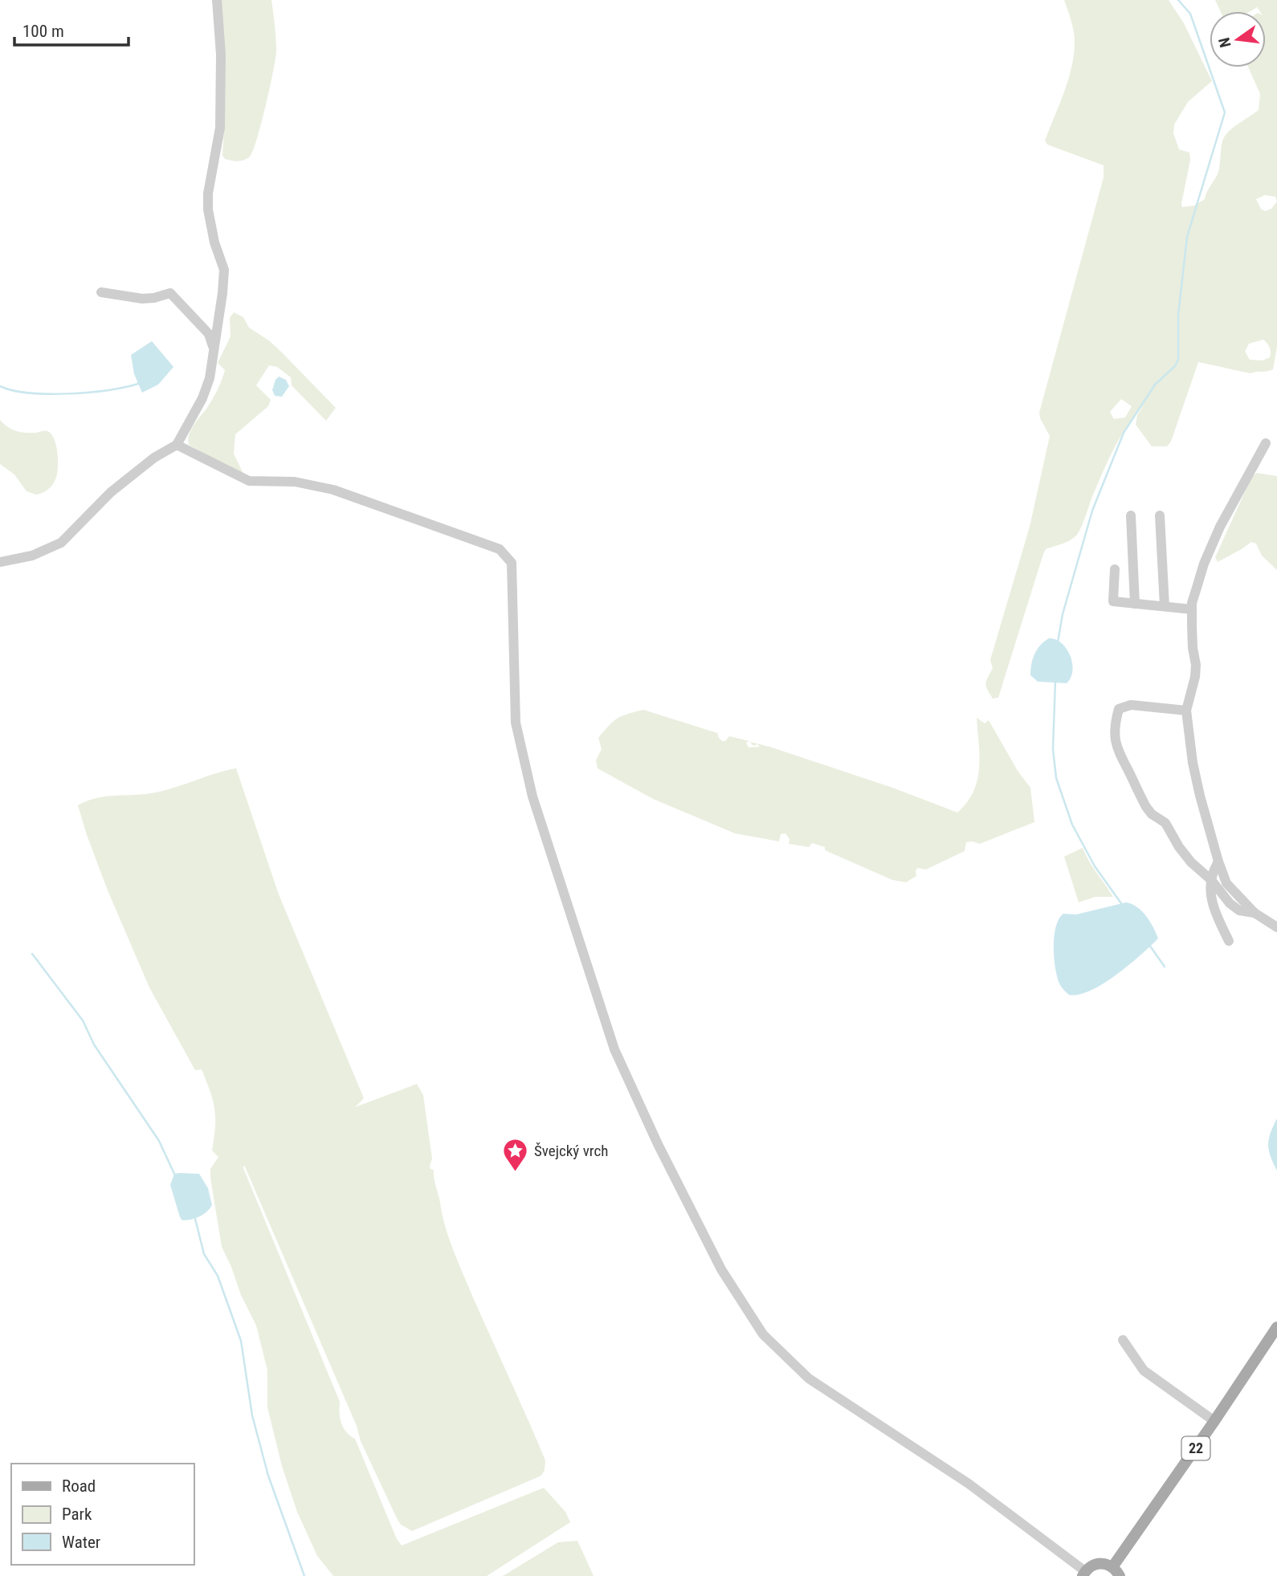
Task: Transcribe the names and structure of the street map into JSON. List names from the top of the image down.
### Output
{
  "streets": {
    "main road": ["22"]
  },
  "places": {
    "place": ["Švejcký vrch"]
  },
  "legend": ["Road", "Park", "Water"],
  "scale_bar": "100 m",
  "north": "left"
}
